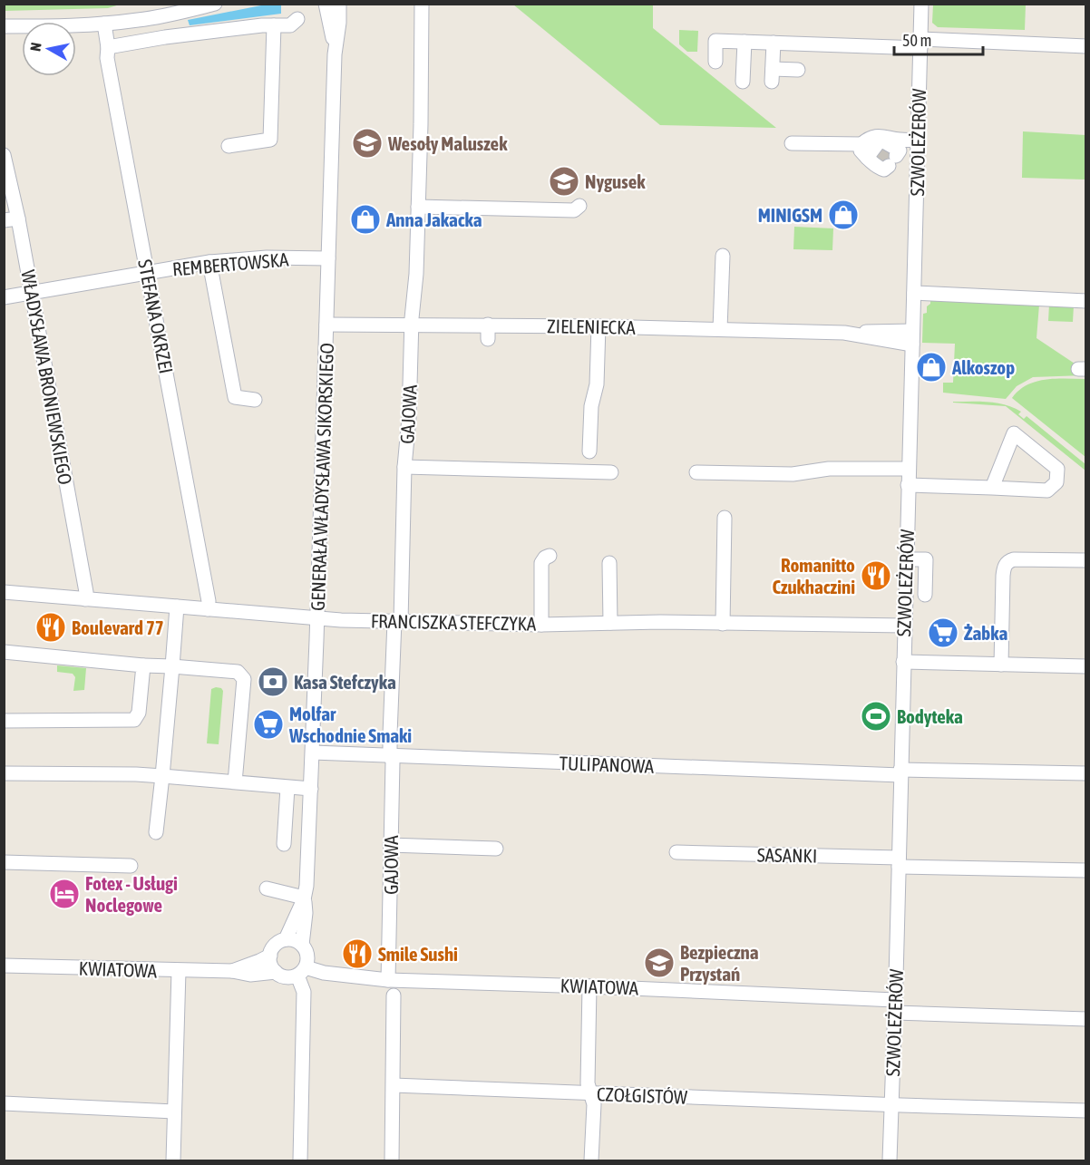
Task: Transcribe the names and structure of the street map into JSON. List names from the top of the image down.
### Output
{
  "streets": {
    "street": [
      "SZWOLEŻERÓW",
      "REMBERTOWSKA",
      "STEFANA OKRZEI",
      "ZIELENIECKA",
      "WŁADYSŁAWA BRONIEWSKIEGO",
      "GAJOWA",
      "GENERAŁA WŁADYSŁAWA SIKORSKIEGO",
      "FRANCISZKA STEFCZYKA",
      "TULIPANOWA",
      "SASANKI",
      "KWIATOWA",
      "CZOŁGISTÓW"
    ]
  },
  "crossings": [
    ["SZWOLEŻERÓW", "ZIELENIECKA"],
    ["SZWOLEŻERÓW", "FRANCISZKA STEFCZYKA"],
    ["SZWOLEŻERÓW", "TULIPANOWA"],
    ["SZWOLEŻERÓW", "SASANKI"],
    ["SZWOLEŻERÓW", "KWIATOWA"],
    ["SZWOLEŻERÓW", "CZOŁGISTÓW"],
    ["REMBERTOWSKA", "STEFANA OKRZEI"],
    ["REMBERTOWSKA", "WŁADYSŁAWA BRONIEWSKIEGO"],
    ["REMBERTOWSKA", "GENERAŁA WŁADYSŁAWA SIKORSKIEGO"],
    ["STEFANA OKRZEI", "FRANCISZKA STEFCZYKA"],
    ["ZIELENIECKA", "GAJOWA"],
    ["ZIELENIECKA", "GENERAŁA WŁADYSŁAWA SIKORSKIEGO"],
    ["WŁADYSŁAWA BRONIEWSKIEGO", "FRANCISZKA STEFCZYKA"],
    ["GAJOWA", "FRANCISZKA STEFCZYKA"],
    ["GAJOWA", "TULIPANOWA"],
    ["GAJOWA", "KWIATOWA"],
    ["GENERAŁA WŁADYSŁAWA SIKORSKIEGO", "FRANCISZKA STEFCZYKA"],
    ["GENERAŁA WŁADYSŁAWA SIKORSKIEGO", "TULIPANOWA"],
    ["GENERAŁA WŁADYSŁAWA SIKORSKIEGO", "KWIATOWA"]
  ],
  "places": {
    "school or university": ["Wesoły Maluszek", "Nygusek", "Bezpieczna Przystań"],
    "shop": ["MINIGSM", "Anna Jakacka", "Alkoszop"],
    "restaurant": ["Romanitto Czukhaczini", "Boulevard 77", "Smile Sushi"],
    "supermarket": ["Żabka", "Molfar Wschodnie Smaki"],
    "bank": ["Kasa Stefczyka"],
    "sports": ["Bodyteka"],
    "hotel": ["Fotex - Usługi Noclegowe"]
  },
  "scale_bar": "50 m",
  "north": "left"
}
